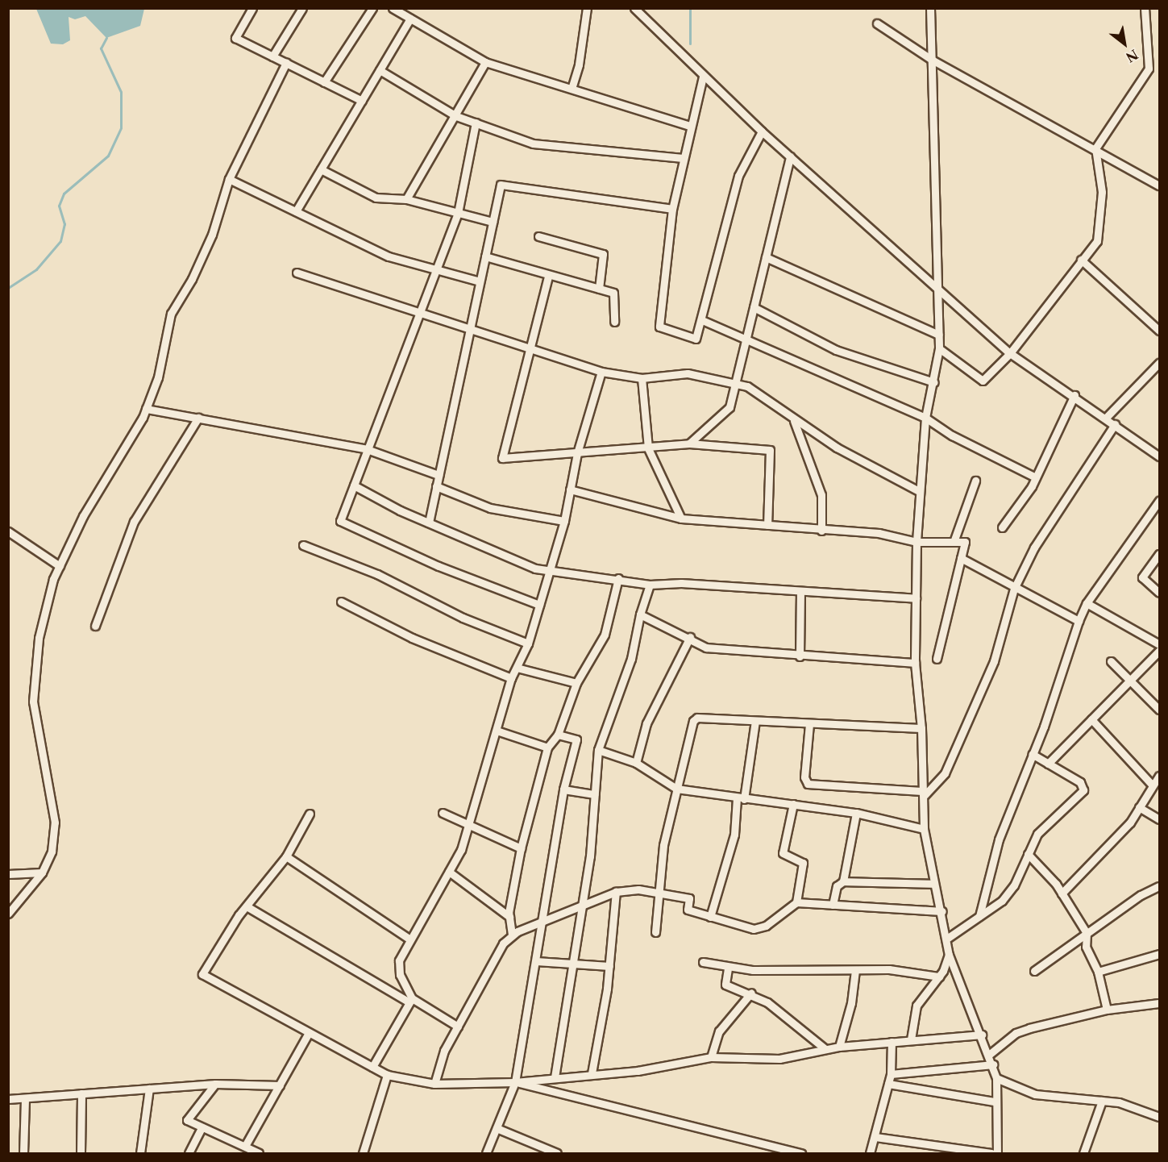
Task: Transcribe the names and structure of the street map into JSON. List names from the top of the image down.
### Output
{
  "north": "bottom right"
}
